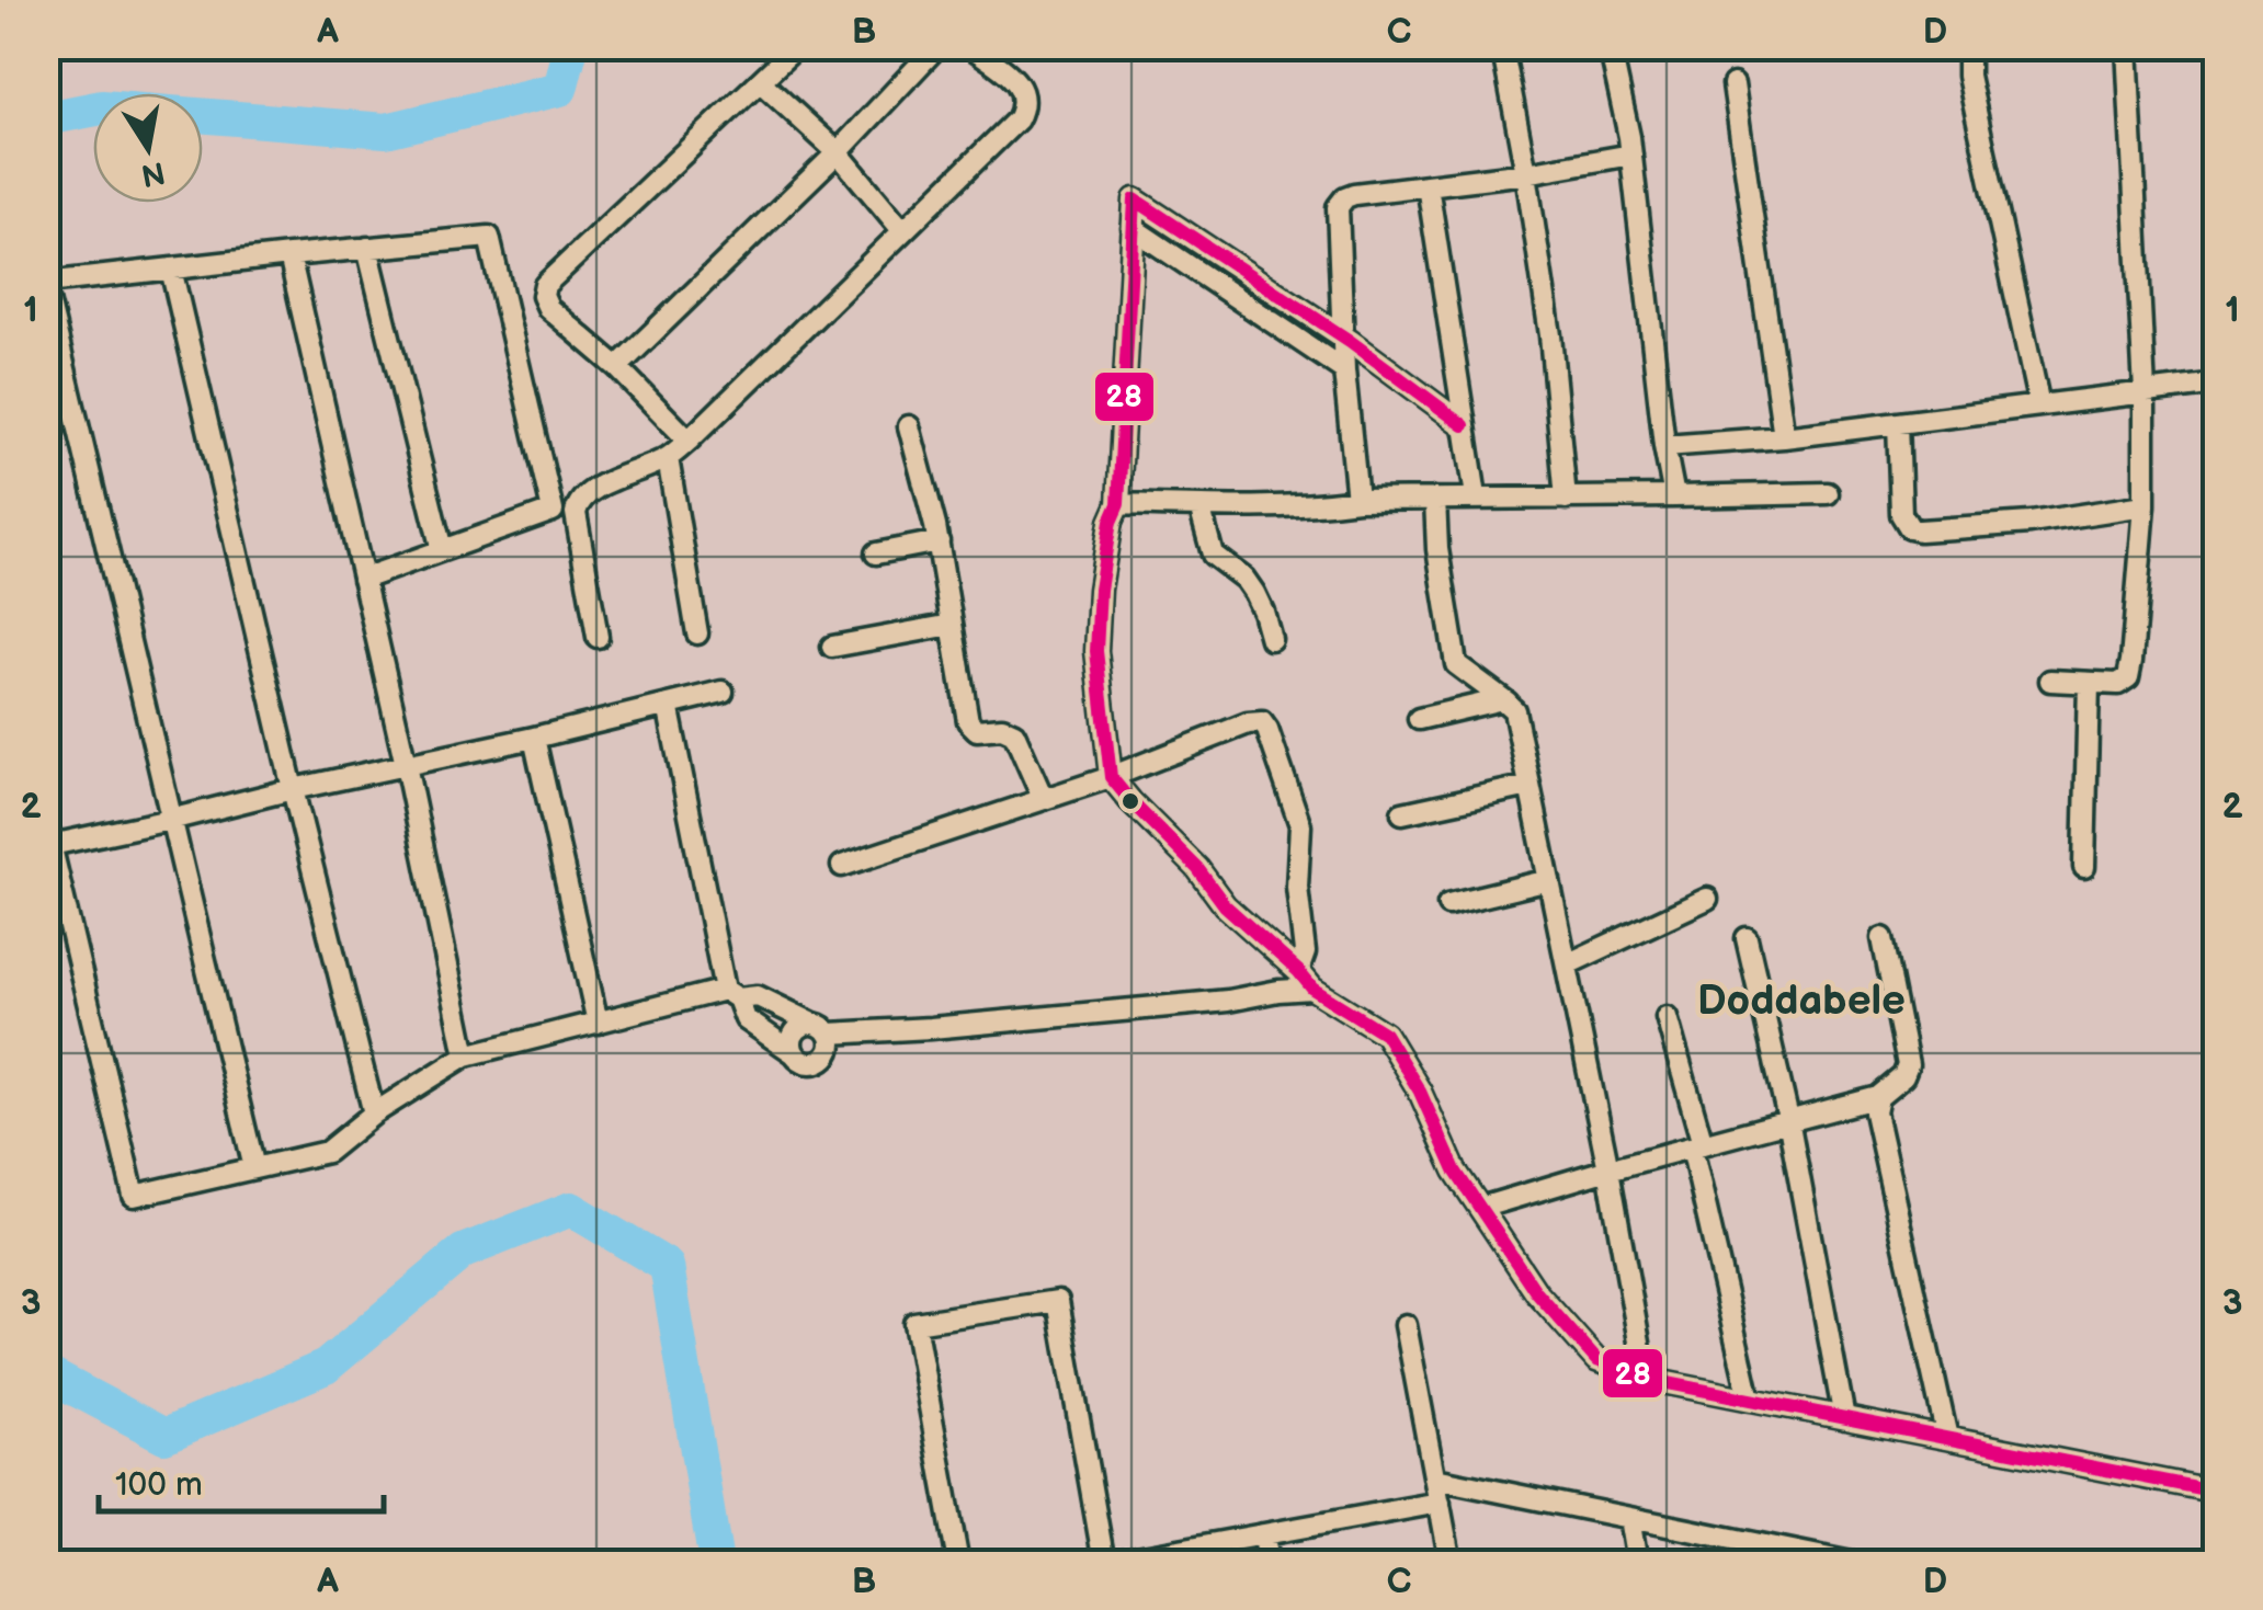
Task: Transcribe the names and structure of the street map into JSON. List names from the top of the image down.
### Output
{
  "districts": ["Doddabele"],
  "lines": ["transit line 28"],
  "scale_bar": "100 m",
  "north": "bottom",
  "grid": {
    "columns": [
      "A",
      "B",
      "C",
      "D"
    ],
    "rows": ["1", "2", "3"]
  }
}
